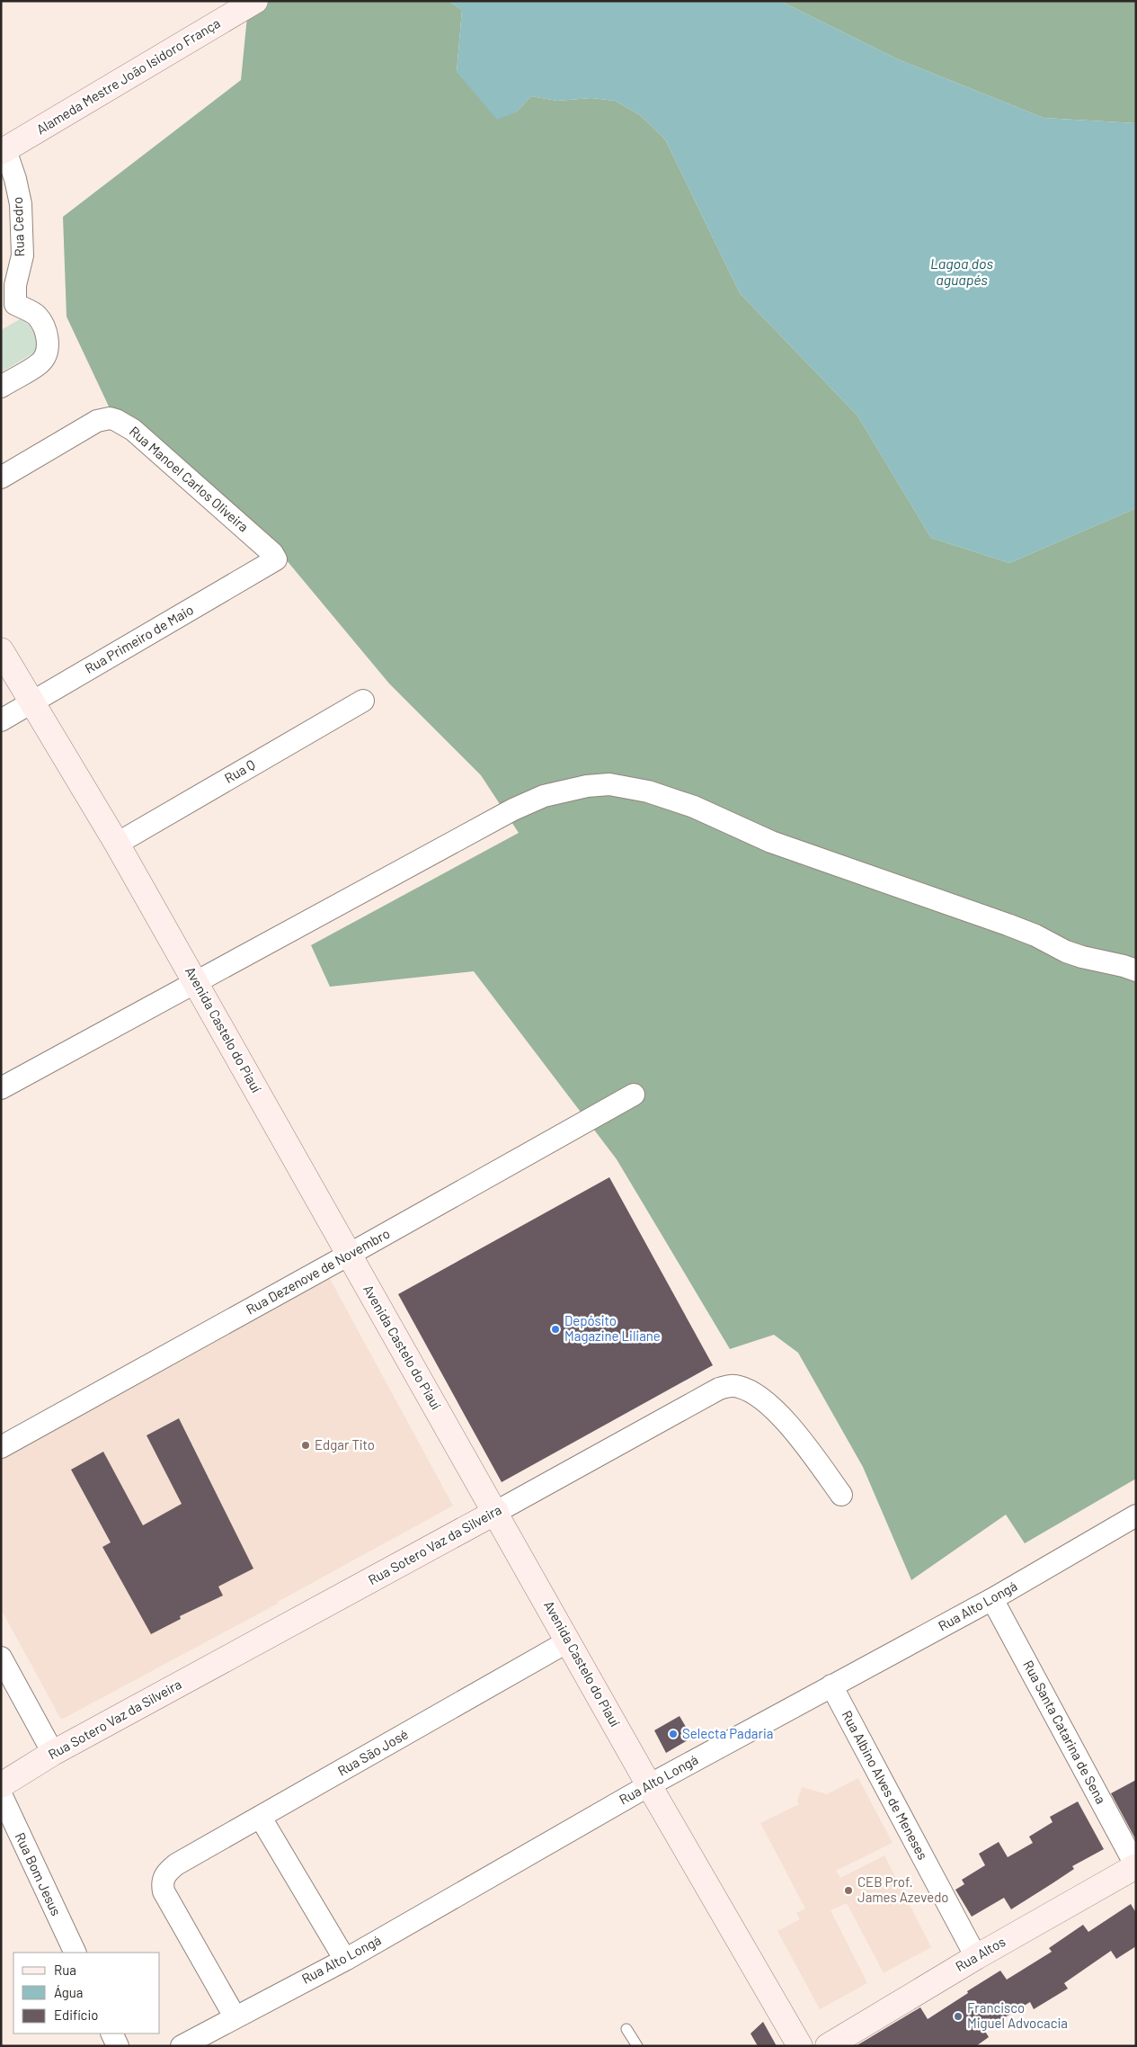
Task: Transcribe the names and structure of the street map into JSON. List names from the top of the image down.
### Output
{
  "streets": {
    "main road": [
      "Alameda Mestre João Isidoro França",
      "Avenida Castelo do Piauí",
      "Rua Sotero Vaz da Silveira",
      "Rua Altos"
    ],
    "street": [
      "Rua Cedro",
      "Rua Manoel Carlos Oliveira",
      "Rua Primeiro de Maio",
      "Rua Q",
      "Rua Dezenove de Novembro",
      "Rua Alto Longá",
      "Rua Santa Catarina de Sena",
      "Rua São José",
      "Rua Albino Alves de Meneses",
      "Rua Bom Jesus"
    ]
  },
  "crossings": [
    ["Alameda Mestre João Isidoro França", "Rua Cedro"],
    ["Rua Manoel Carlos Oliveira", "Rua Primeiro de Maio"],
    ["Rua Primeiro de Maio", "Avenida Castelo do Piauí"],
    ["Rua Q", "Avenida Castelo do Piauí"],
    ["Avenida Castelo do Piauí", "Rua Dezenove de Novembro"],
    ["Avenida Castelo do Piauí", "Rua Sotero Vaz da Silveira"],
    ["Avenida Castelo do Piauí", "Rua Alto Longá"],
    ["Avenida Castelo do Piauí", "Rua São José"],
    ["Rua Alto Longá", "Rua Santa Catarina de Sena"],
    ["Rua Alto Longá", "Rua São José"],
    ["Rua Alto Longá", "Rua Albino Alves de Meneses"],
    ["Rua Santa Catarina de Sena", "Rua Altos"],
    ["Rua Albino Alves de Meneses", "Rua Altos"]
  ],
  "water": ["Lagoa dos aguapés"],
  "places": [
    "Depósito Magazine Liliane",
    "Edgar Tito",
    "Selecta Padaria",
    "CEB Prof. James Azevedo",
    "Francisco Miguel Advocacia"
  ],
  "legend": ["Rua", "Água", "Edifício"]
}
